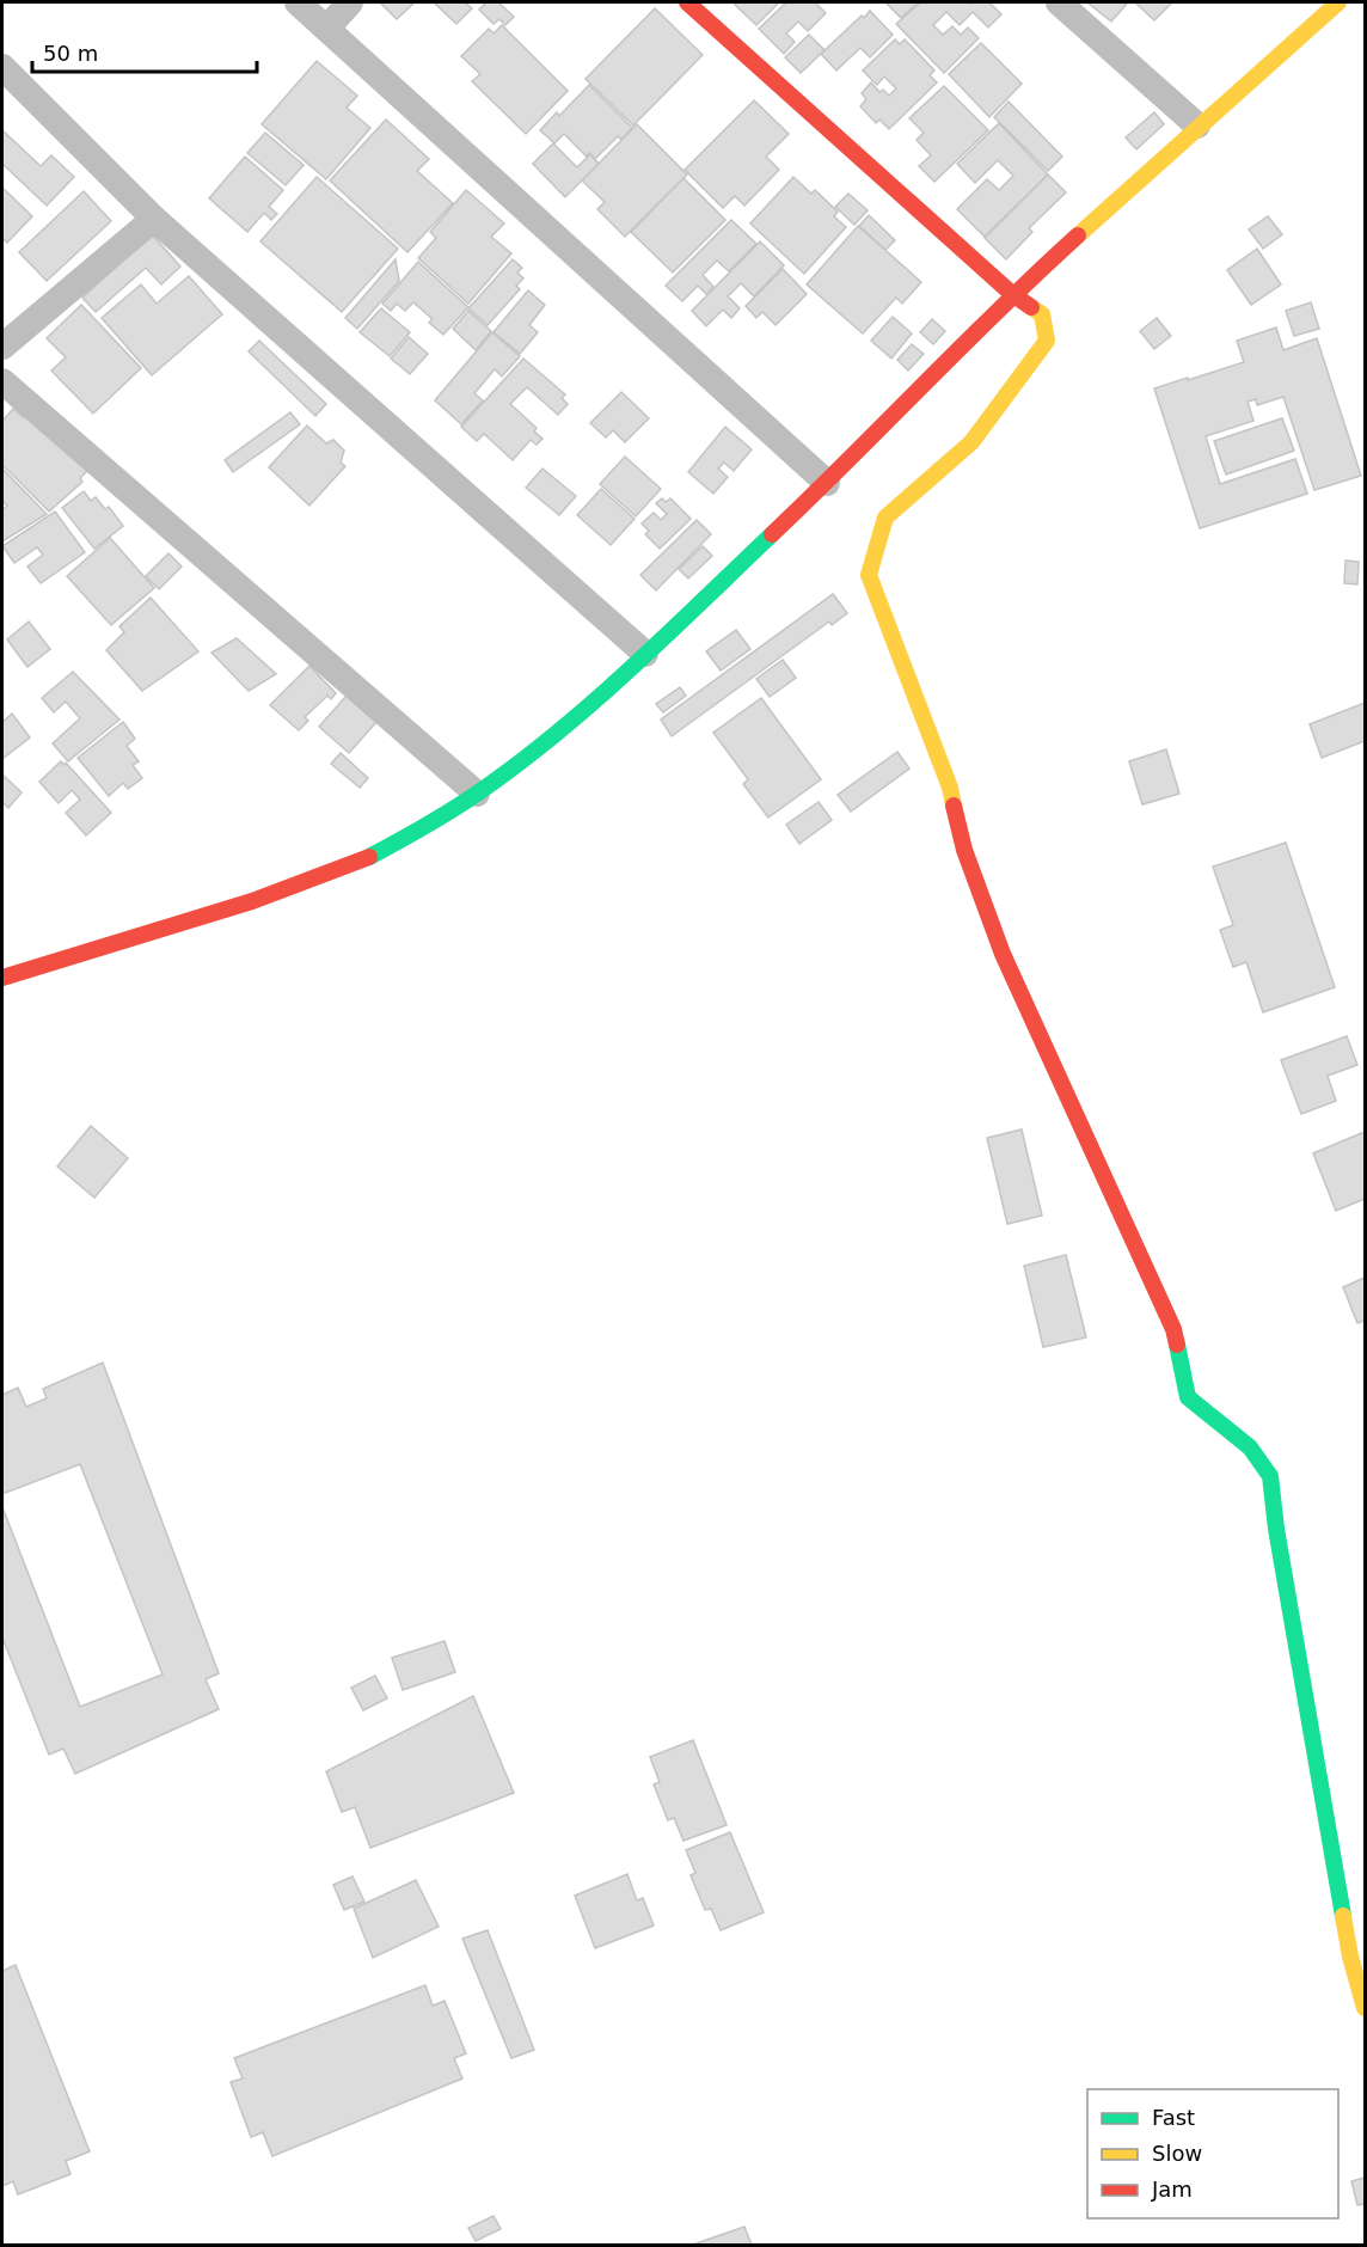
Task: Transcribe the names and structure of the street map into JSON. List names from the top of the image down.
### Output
{
  "legend": ["Fast", "Slow", "Jam"],
  "scale_bar": "50 m"
}
